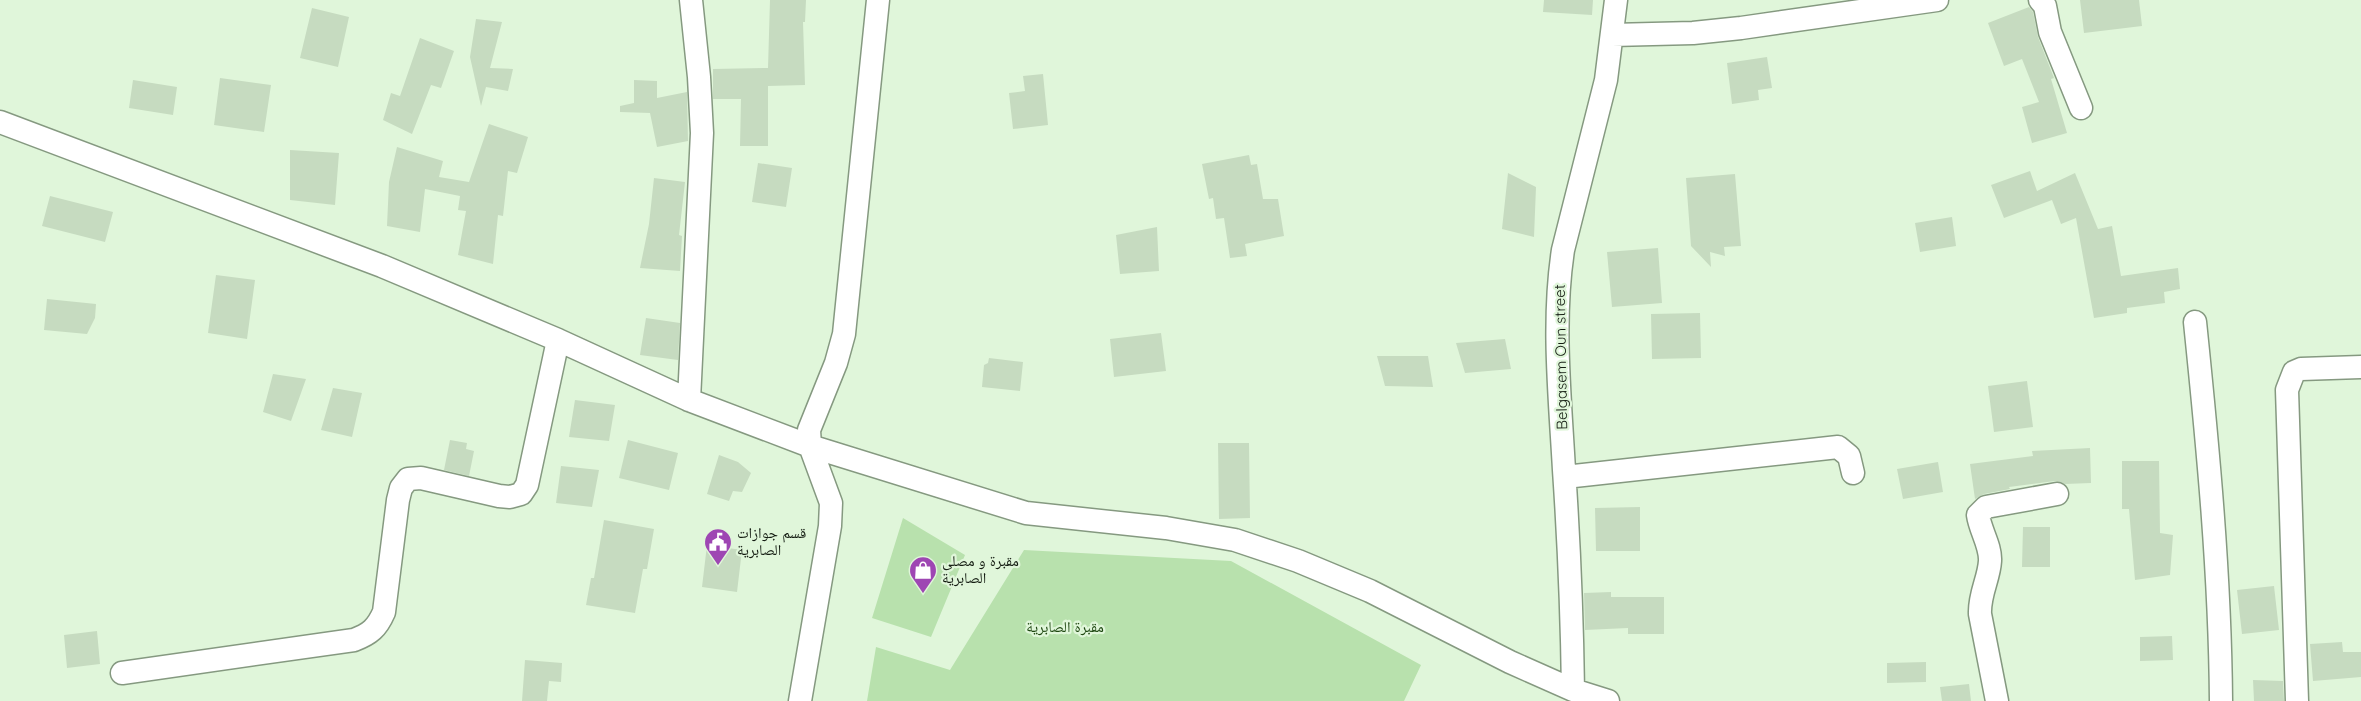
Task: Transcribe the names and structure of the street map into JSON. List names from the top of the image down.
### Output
{
  "streets": {
    "street": ["Belgasem Oun street"]
  },
  "parks": ["مقبرة الصابرية"],
  "places": {
    "public building": ["قسم جوازات الصابرية"],
    "shop": ["مقبرة و مصلى الصابرية"]
  }
}
